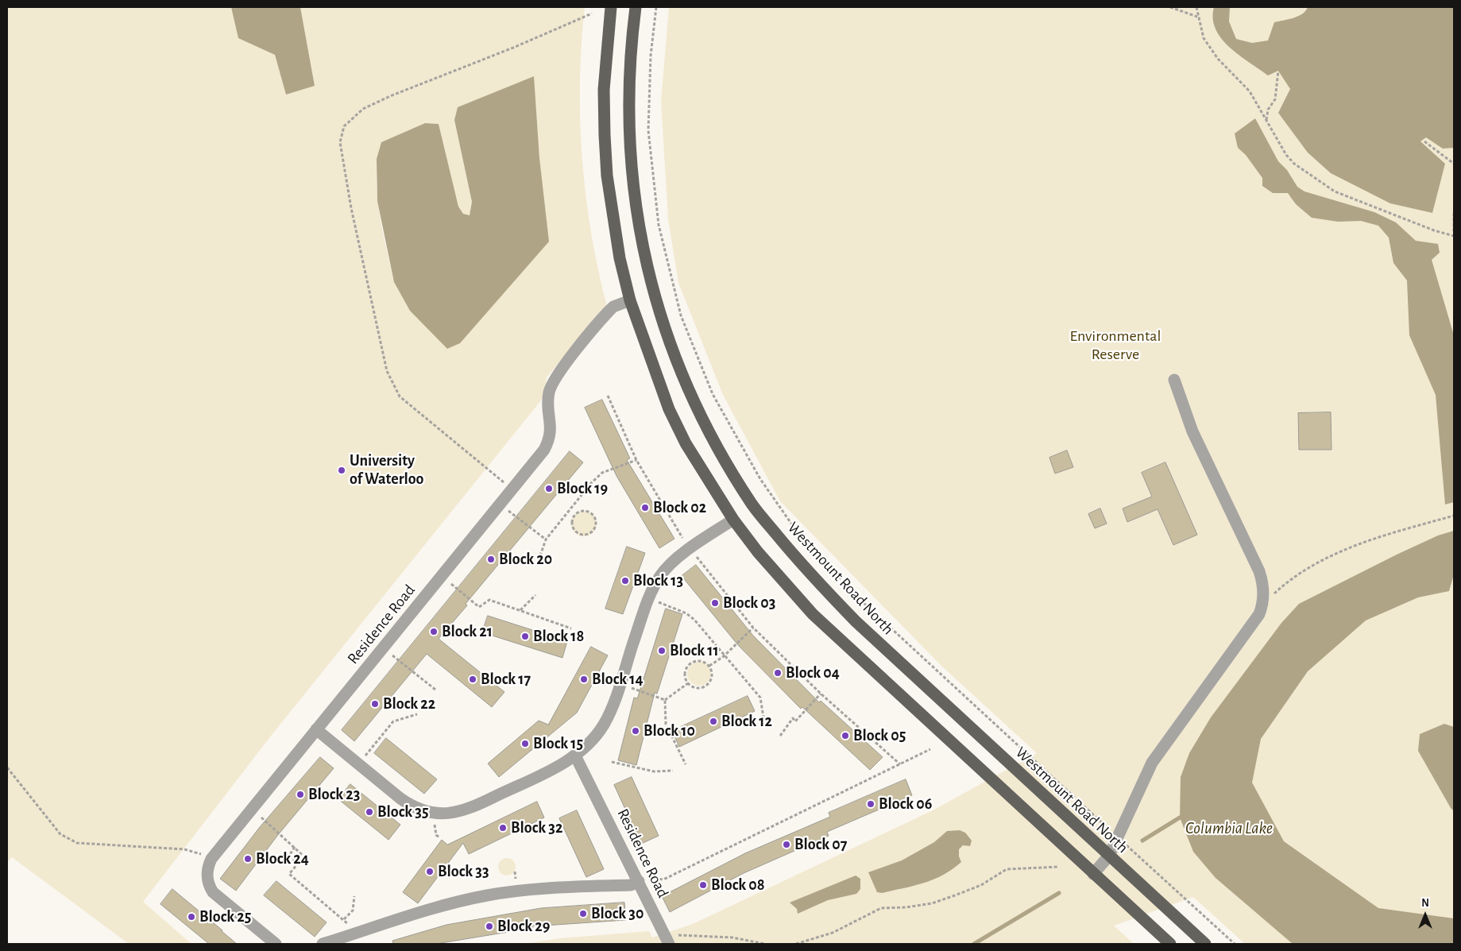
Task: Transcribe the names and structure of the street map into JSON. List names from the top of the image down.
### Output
{
  "streets": {
    "main road": ["Westmount Road North"],
    "street": ["Residence Road"]
  },
  "water": ["Columbia Lake"],
  "parks": ["Environmental Reserve"],
  "places": [
    "University of Waterloo",
    "Block 19",
    "Block 02",
    "Block 20",
    "Block 13",
    "Block 03",
    "Block 21",
    "Block 18",
    "Block 11",
    "Block 04",
    "Block 17",
    "Block 14",
    "Block 22",
    "Block 12",
    "Block 10",
    "Block 05",
    "Block 15",
    "Block 23",
    "Block 06",
    "Block 35",
    "Block 32",
    "Block 07",
    "Block 24",
    "Block 33",
    "Block 08",
    "Block 30",
    "Block 25",
    "Block 29"
  ],
  "north": "top"
}
